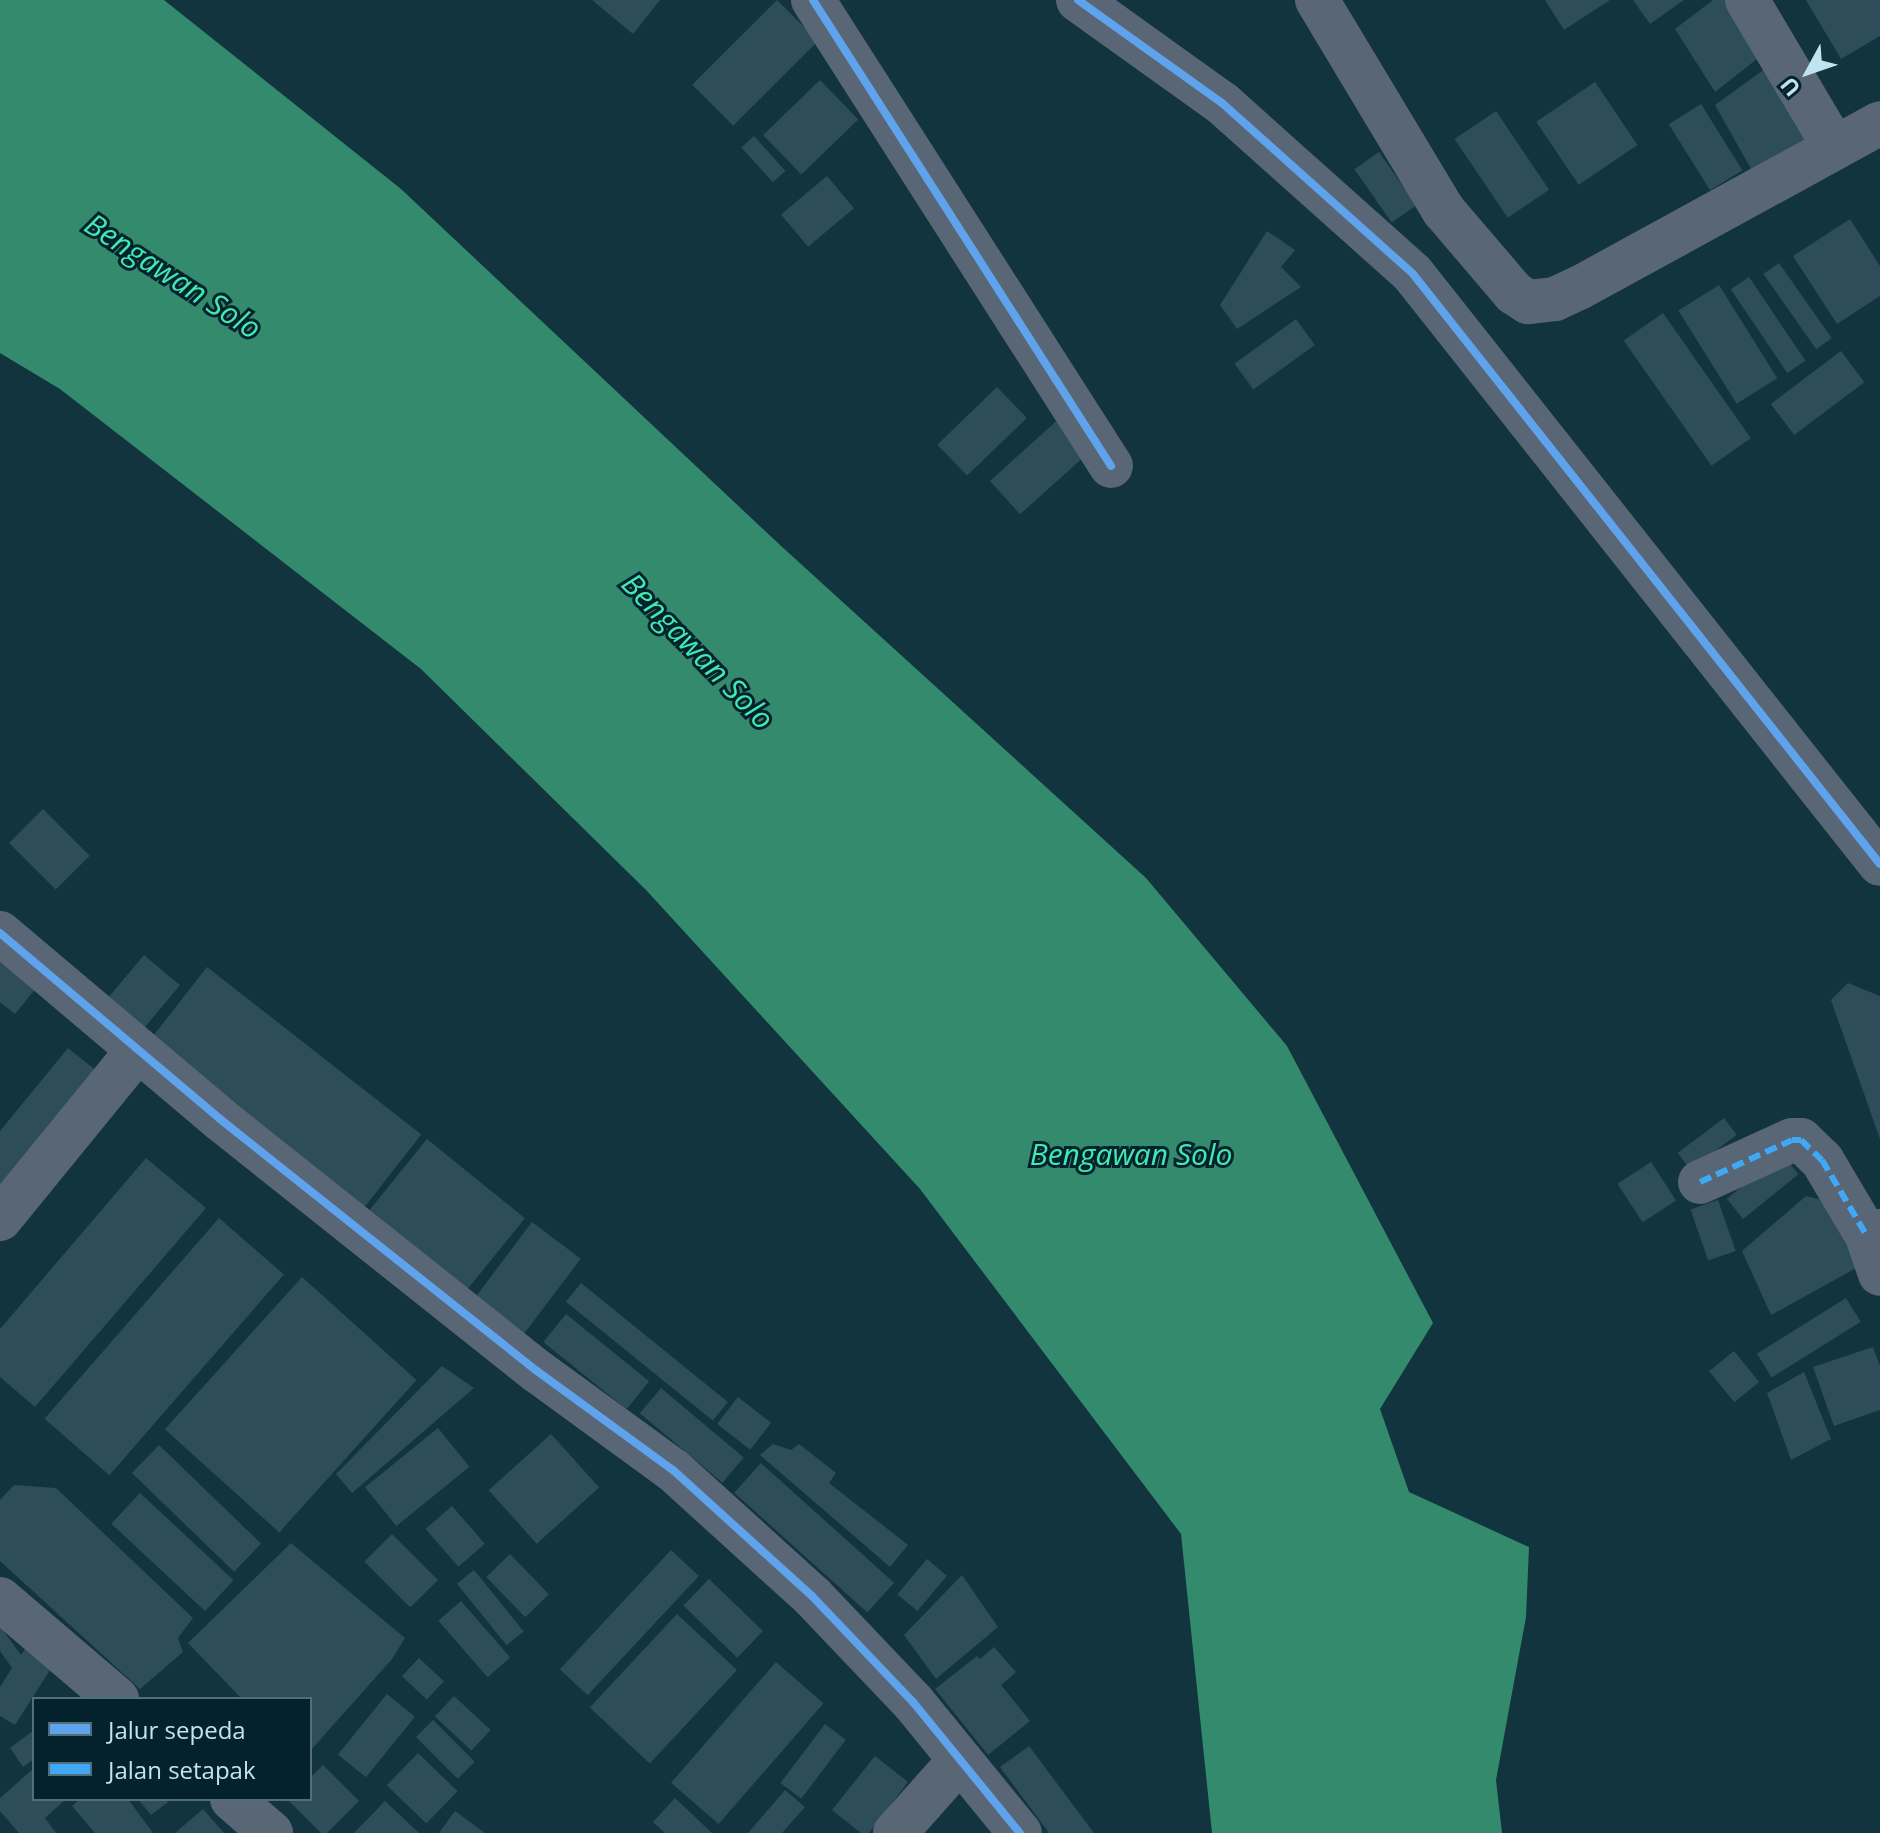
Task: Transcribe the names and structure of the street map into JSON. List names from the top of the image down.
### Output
{
  "water": ["Bengawan Solo"],
  "legend": ["Jalur sepeda", "Jalan setapak"],
  "north": "bottom left"
}
